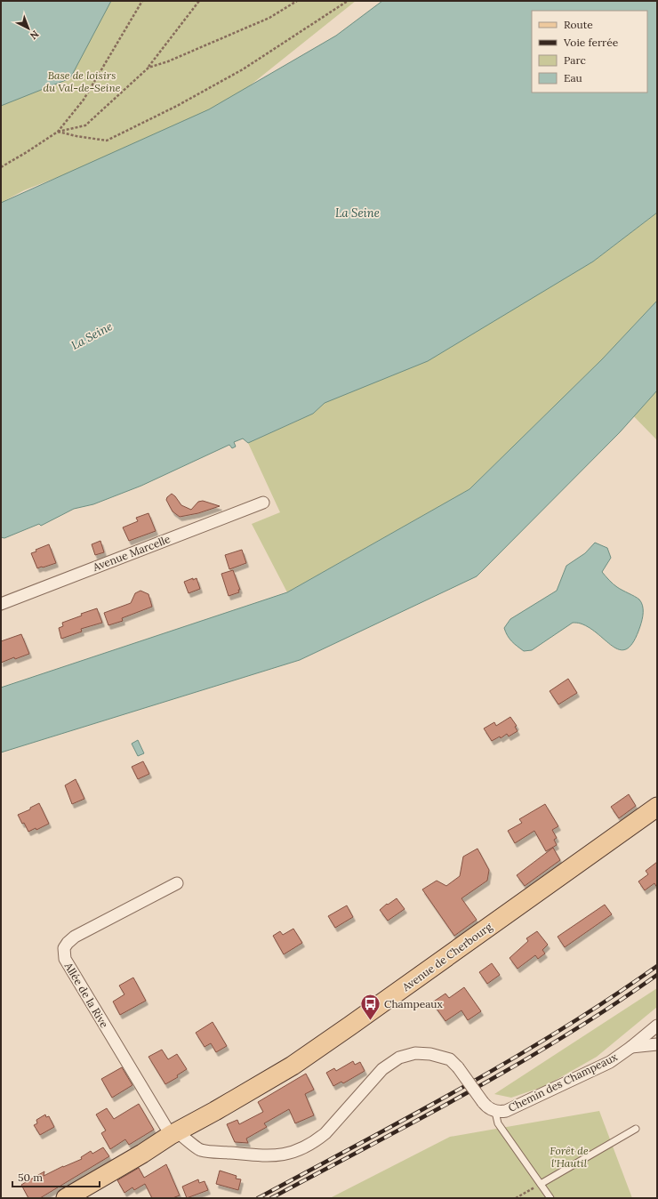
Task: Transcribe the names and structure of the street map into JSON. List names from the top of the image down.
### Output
{
  "streets": {
    "main road": ["Avenue de Cherbourg"],
    "street": ["Avenue Marcelle", "Allée de la Rive", "Chemin des Champeaux"]
  },
  "crossings": [
    ["Avenue de Cherbourg", "Allée de la Rive"],
    ["Avenue de Cherbourg", "Chemin des Champeaux"],
    ["Allée de la Rive", "Chemin des Champeaux"]
  ],
  "water": ["La Seine"],
  "parks": ["Base de loisirs du Val-de-Seine", "Forêt de l'Hautil"],
  "places": {
    "bus stop": ["Champeaux"]
  },
  "legend": [
    "Route",
    "Voie ferrée",
    "Parc",
    "Eau"
  ],
  "scale_bar": "50 m",
  "north": "bottom right"
}
